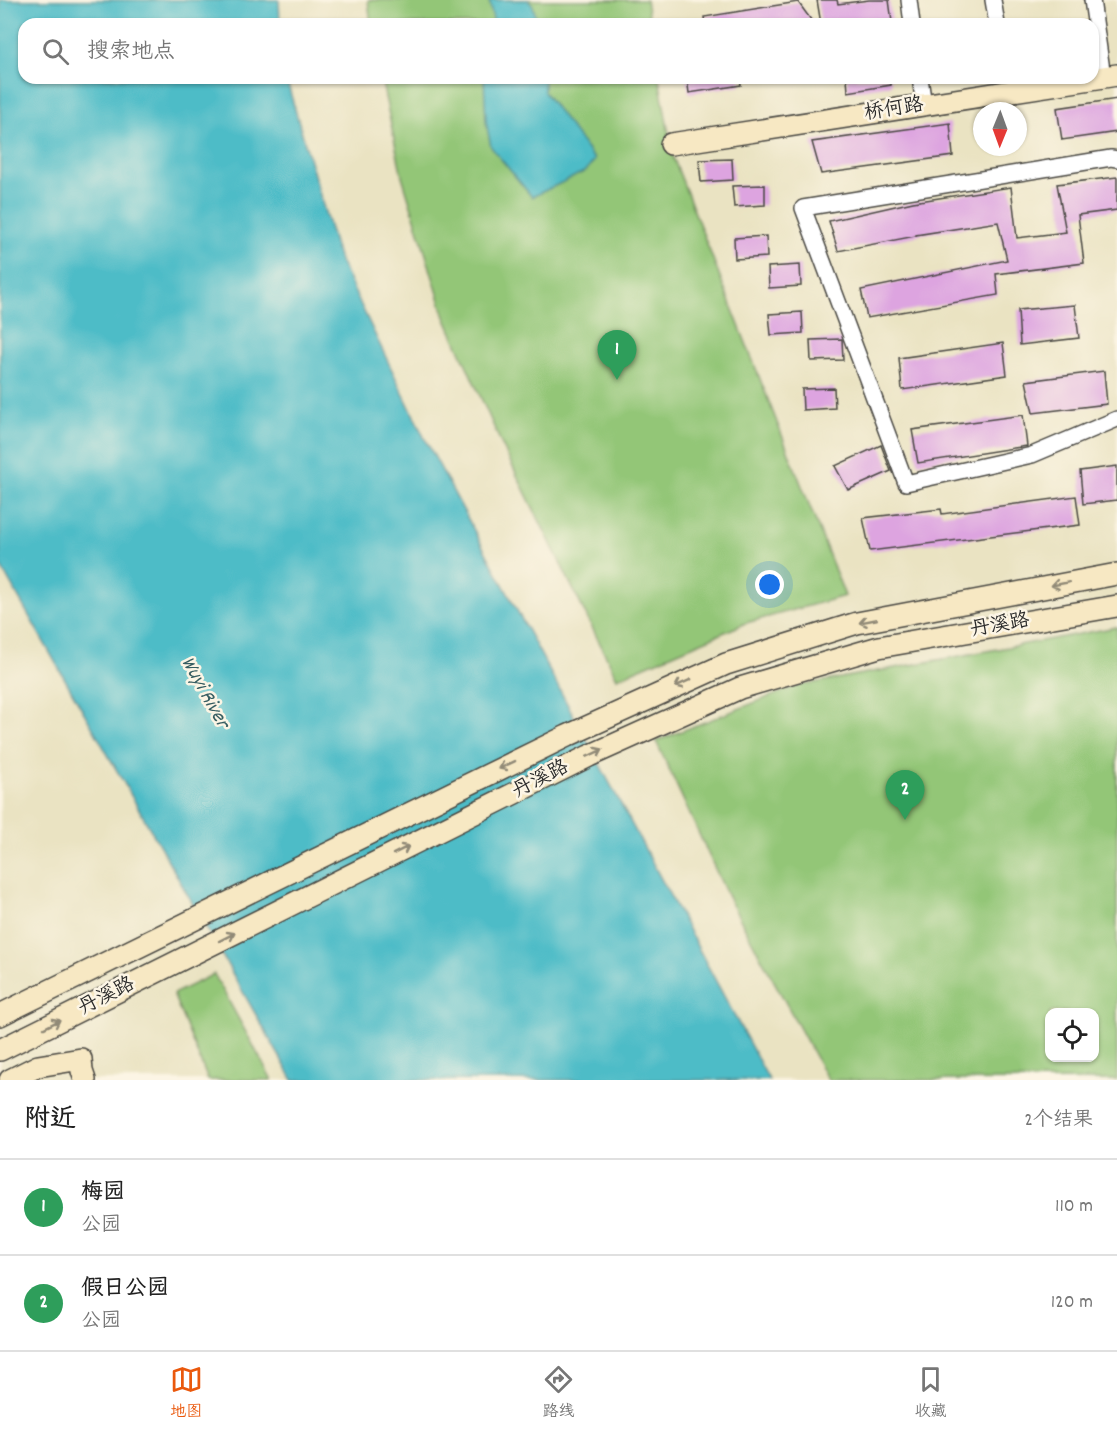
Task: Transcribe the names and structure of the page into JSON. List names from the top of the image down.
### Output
{
  "streets": {
    "main road": ["桥何路", "丹溪路"]
  },
  "water": ["Wuyi River"],
  "north": "bottom",
  "page": {
    "search": "搜索地点",
    "pins": ["1", "2"],
    "heading": ["附近", "2个结果"],
    "list": [
      {
        "mark": "1",
        "name": "梅园",
        "note": "公园",
        "value": "110 m"
      },
      {
        "mark": "2",
        "name": "假日公园",
        "note": "公园",
        "value": "120 m"
      }
    ],
    "nav": ["地图", "路线", "收藏"]
  }
}
